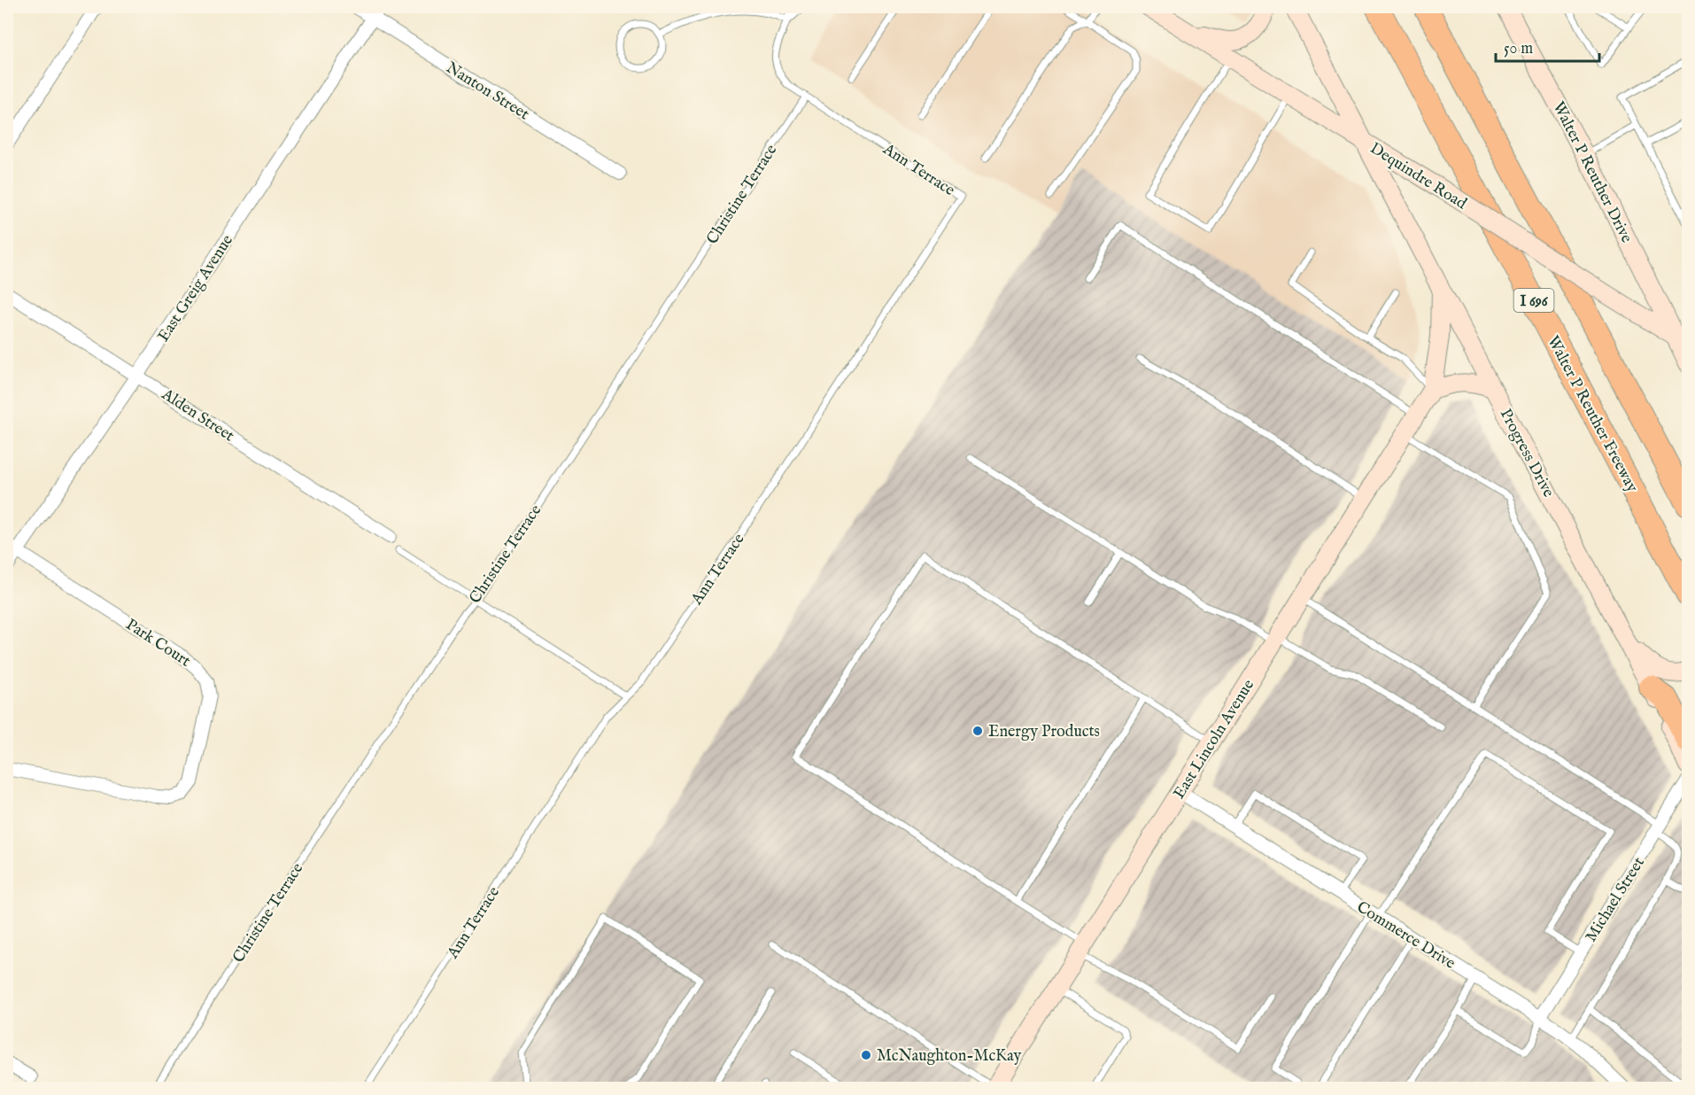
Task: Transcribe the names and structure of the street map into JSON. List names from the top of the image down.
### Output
{
  "streets": {
    "highway": ["I 696", "Walter P Reuther Freeway"],
    "main road": [
      "Walter P Reuther Drive",
      "Dequindre Road",
      "Progress Drive",
      "East Lincoln Avenue"
    ],
    "street": [
      "Nanton Street",
      "East Greig Avenue",
      "Alden Street",
      "Park Court",
      "Michael Street",
      "Commerce Drive"
    ],
    "lane": ["Ann Terrace", "Christine Terrace"]
  },
  "crossings": [
    ["Nanton Street", "East Greig Avenue"],
    ["Ann Terrace", "Christine Terrace"],
    ["Walter P Reuther Drive", "Dequindre Road"],
    ["Dequindre Road", "Progress Drive"],
    ["East Greig Avenue", "Alden Street"],
    ["East Greig Avenue", "Park Court"],
    ["Progress Drive", "East Lincoln Avenue"],
    ["East Lincoln Avenue", "Commerce Drive"],
    ["Michael Street", "Commerce Drive"]
  ],
  "places": ["Energy Products", "McNaughton-McKay"],
  "scale_bar": "50 m"
}
